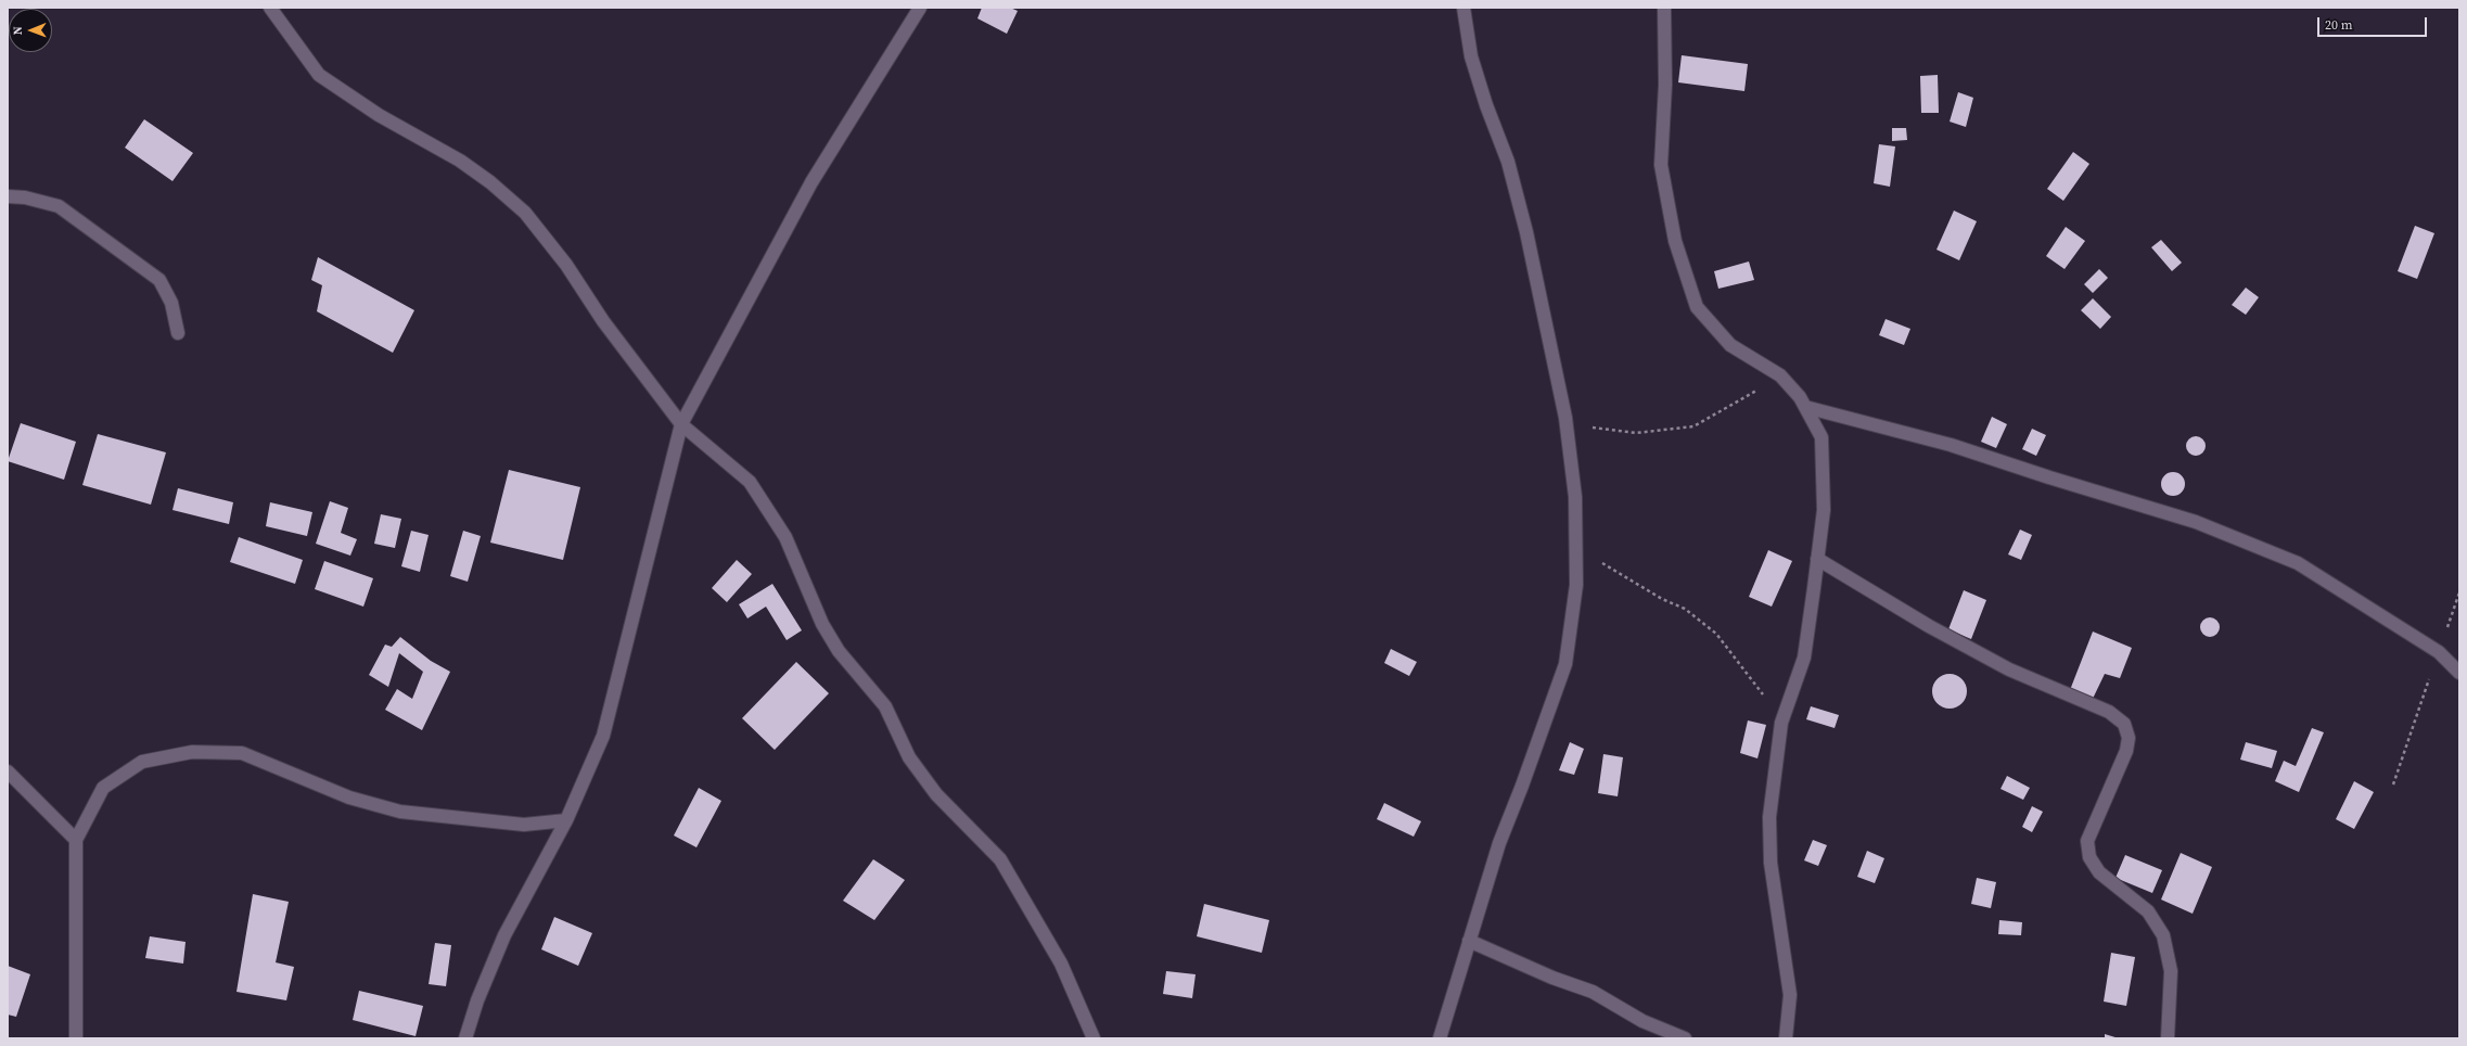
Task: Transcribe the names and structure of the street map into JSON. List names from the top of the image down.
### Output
{
  "scale_bar": "20 m",
  "north": "left"
}
